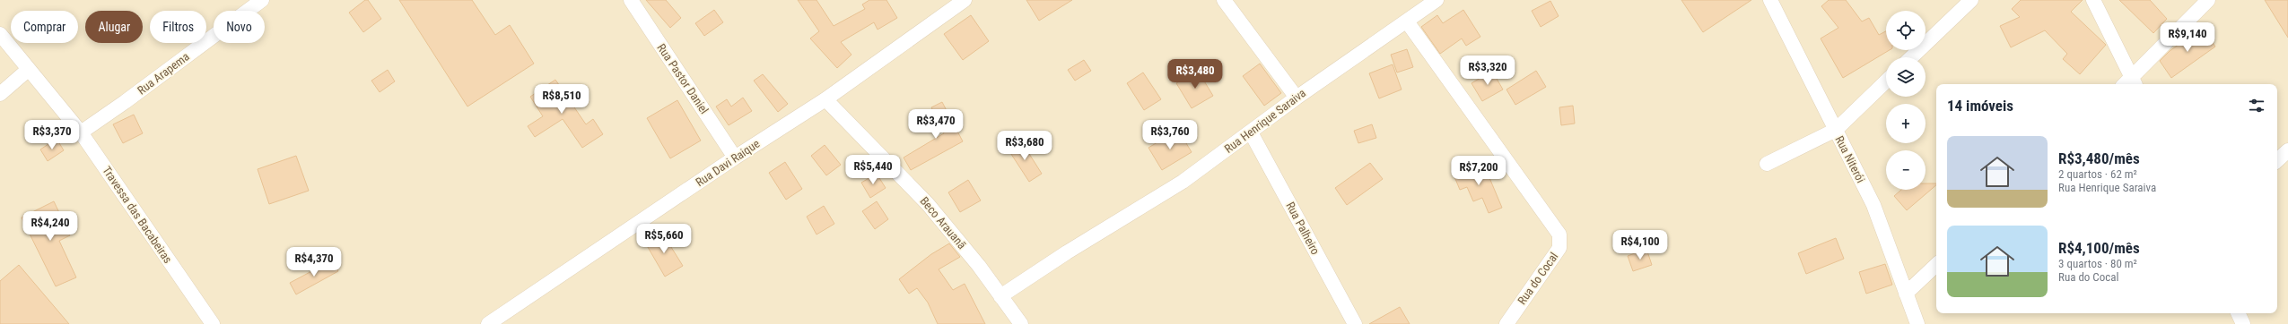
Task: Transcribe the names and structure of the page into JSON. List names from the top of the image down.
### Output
{
  "streets": {
    "street": [
      "Rua Arapema",
      "Rua Pastor Daniel",
      "Rua Henrique Saraiva",
      "Rua Niterói",
      "Rua Davi Raique",
      "Travessa das Bacabeiras",
      "Beco Arauanã",
      "Rua Palheiro",
      "Rua do Cocal"
    ]
  },
  "crossings": [
    ["Rua Arapema", "Travessa das Bacabeiras"],
    ["Rua Pastor Daniel", "Rua Davi Raique"],
    ["Rua Henrique Saraiva", "Beco Arauanã"],
    ["Rua Henrique Saraiva", "Rua Palheiro"],
    ["Rua Henrique Saraiva", "Rua do Cocal"],
    ["Rua Davi Raique", "Beco Arauanã"]
  ],
  "page": {
    "map_buttons": ["+", "−"],
    "chip": [
      "Comprar",
      "Alugar",
      "Filtros",
      "Novo"
    ],
    "price": [
      "R$9,140",
      "R$3,320",
      "R$3,480",
      "R$8,510",
      "R$3,470",
      "R$3,370",
      "R$3,760",
      "R$3,680",
      "R$5,440",
      "R$7,200",
      "R$4,240",
      "R$5,660",
      "R$4,100",
      "R$4,370"
    ],
    "heading": "14 imóveis",
    "list": [
      {
        "name": "R$3,480/mês",
        "note": "2 quartos · 62 m² · Rua Henrique Saraiva"
      },
      {
        "name": "R$4,100/mês",
        "note": "3 quartos · 80 m² · Rua do Cocal"
      }
    ]
  }
}
